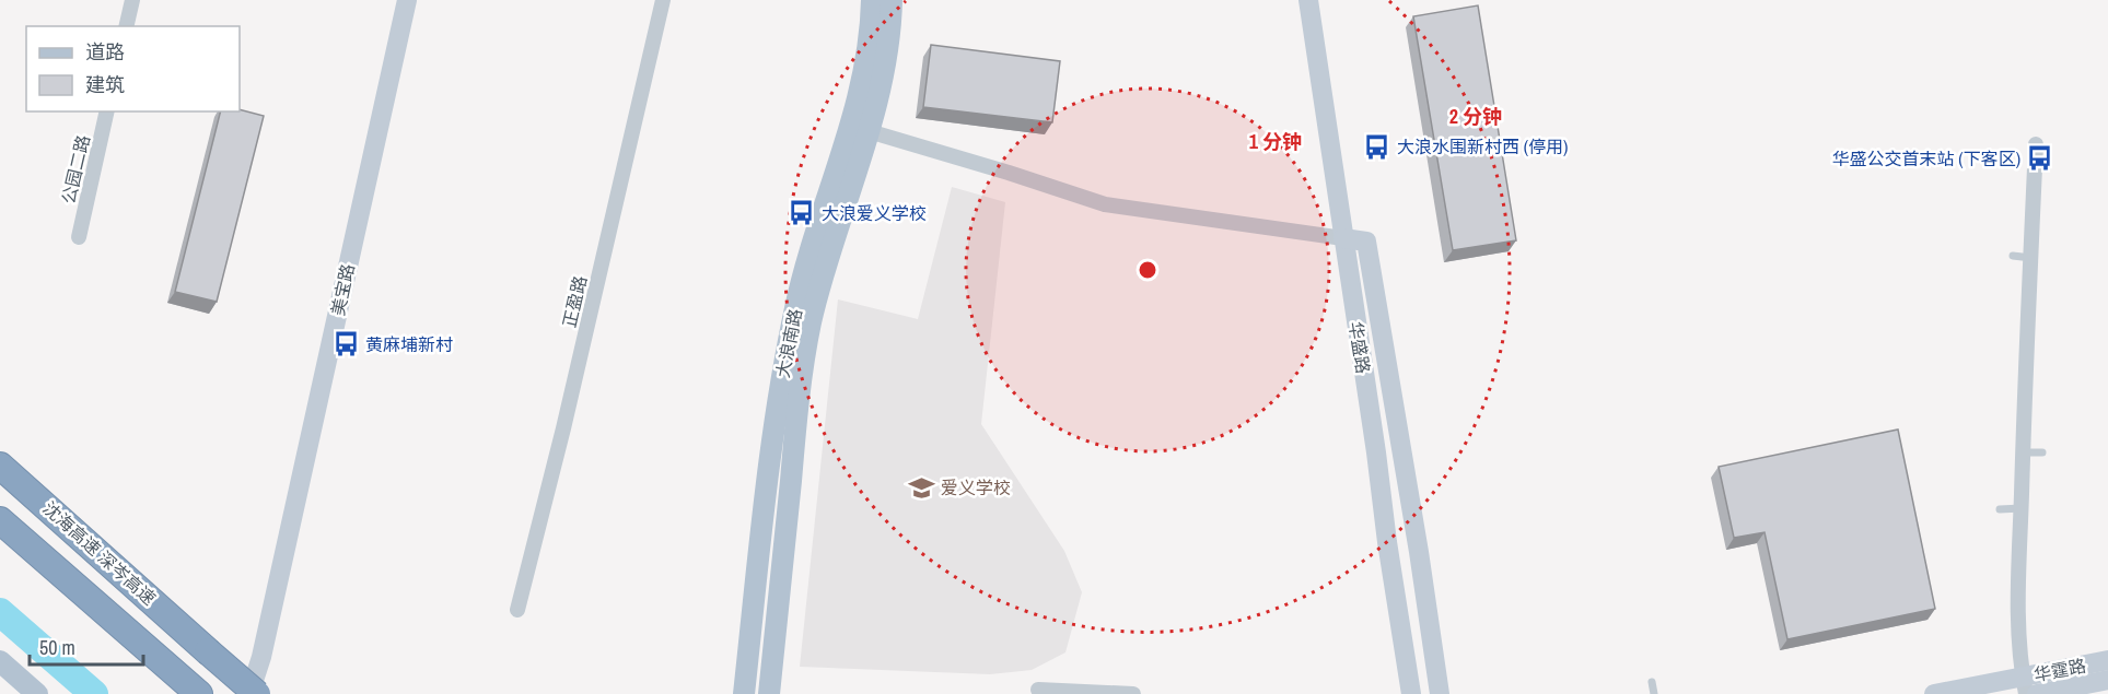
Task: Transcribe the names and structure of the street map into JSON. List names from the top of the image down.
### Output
{
  "streets": {
    "highway": ["沈海高速 深岑高速"],
    "main road": [
      "美宝路",
      "大浪南路",
      "华盛路",
      "华霆路"
    ],
    "street": ["公园二路", "正盈路"]
  },
  "places": {
    "bus stop": [
      "大浪水围新村西 (停用)",
      "华盛公交首末站 (下客区)",
      "大浪爱义学校",
      "黄麻埔新村"
    ],
    "school or university": ["爱义学校"]
  },
  "legend": ["道路", "建筑"],
  "scale_bar": "50 m",
  "rings": ["2 分钟", "1 分钟"]
}
